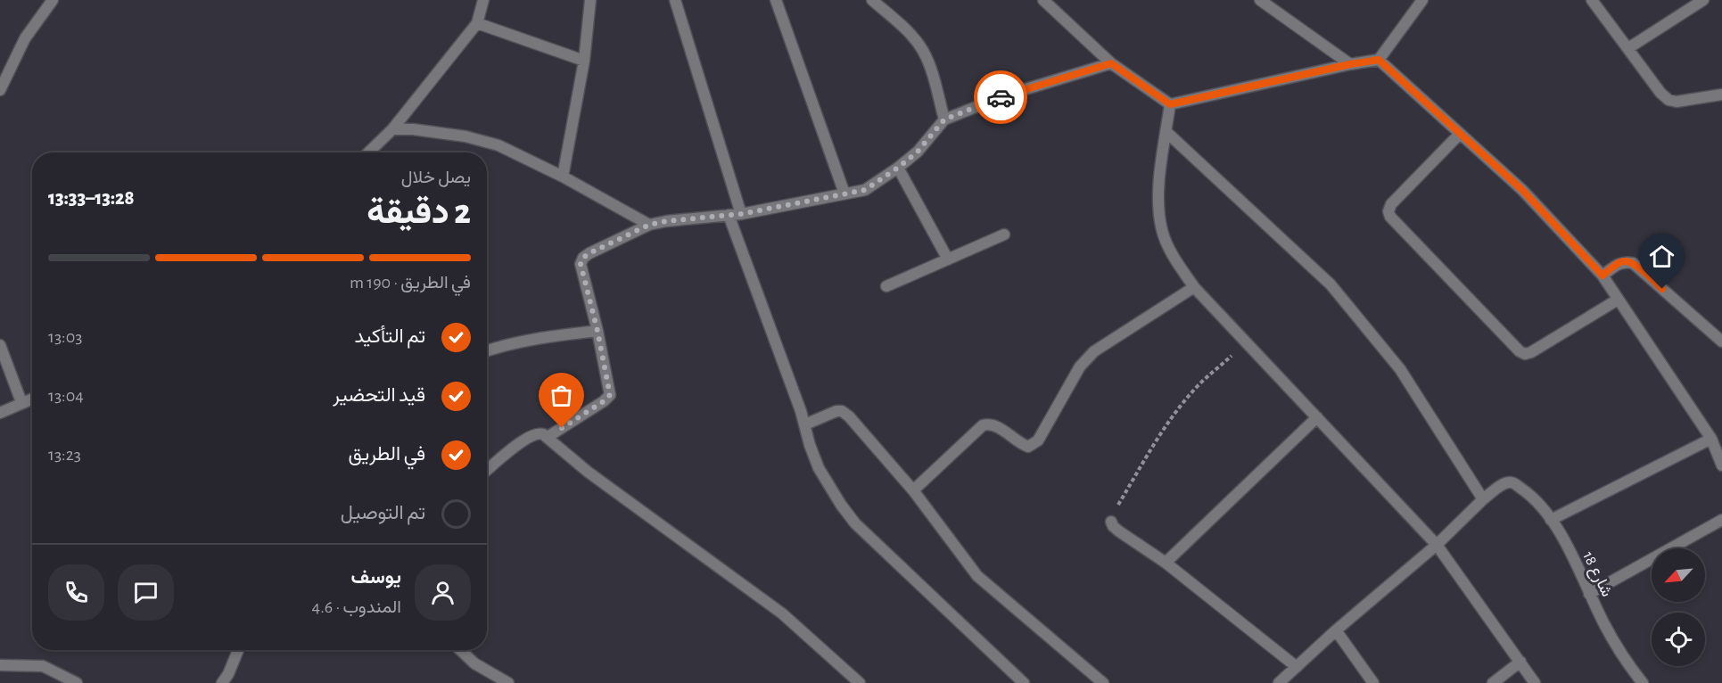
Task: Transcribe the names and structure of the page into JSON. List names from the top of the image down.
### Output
{
  "streets": {
    "street": ["شارع 18"]
  },
  "north": "bottom left",
  "page": {
    "heading": ["2 دقيقة", "يصل خلال", "13:28–13:33"],
    "panel": ["يوسف", "المندوب · 4.6"],
    "bar": "في الطريق · 190 m",
    "list": [
      ["تم التأكيد", "13:03"],
      ["قيد التحضير", "13:04"],
      ["في الطريق", "13:23"],
      "تم التوصيل"
    ]
  }
}
